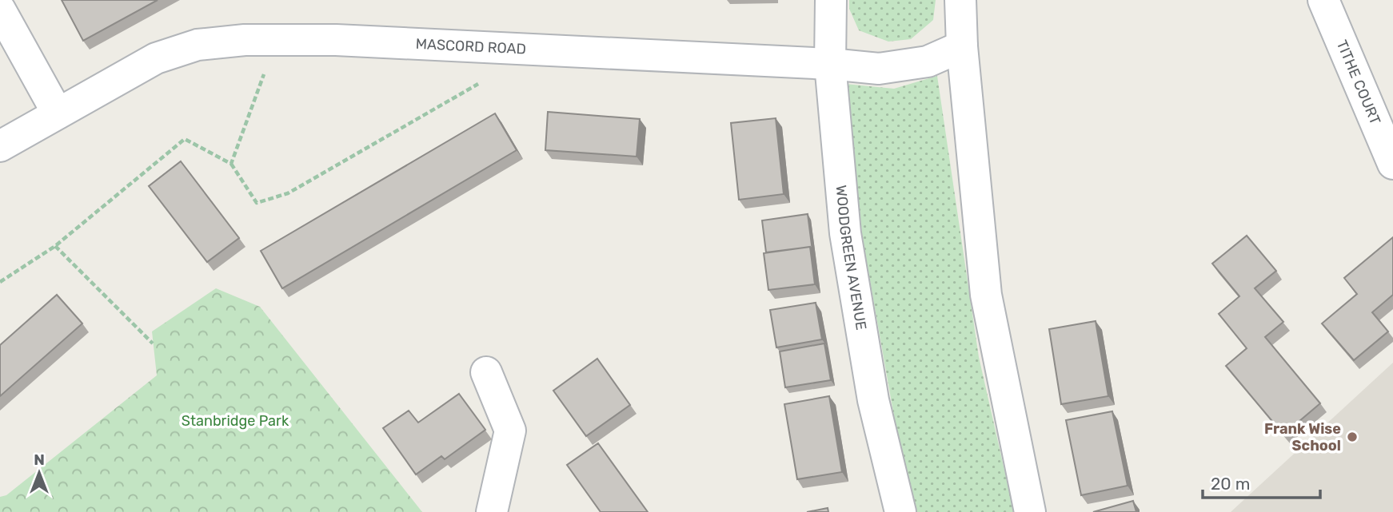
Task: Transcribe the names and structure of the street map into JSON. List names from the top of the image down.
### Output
{
  "streets": {
    "street": ["MASCORD ROAD", "TITHE COURT", "WOODGREEN AVENUE"]
  },
  "crossings": [
    ["MASCORD ROAD", "WOODGREEN AVENUE"]
  ],
  "parks": ["Stanbridge Park"],
  "places": ["Frank Wise School"],
  "scale_bar": "20 m",
  "north": "top"
}
